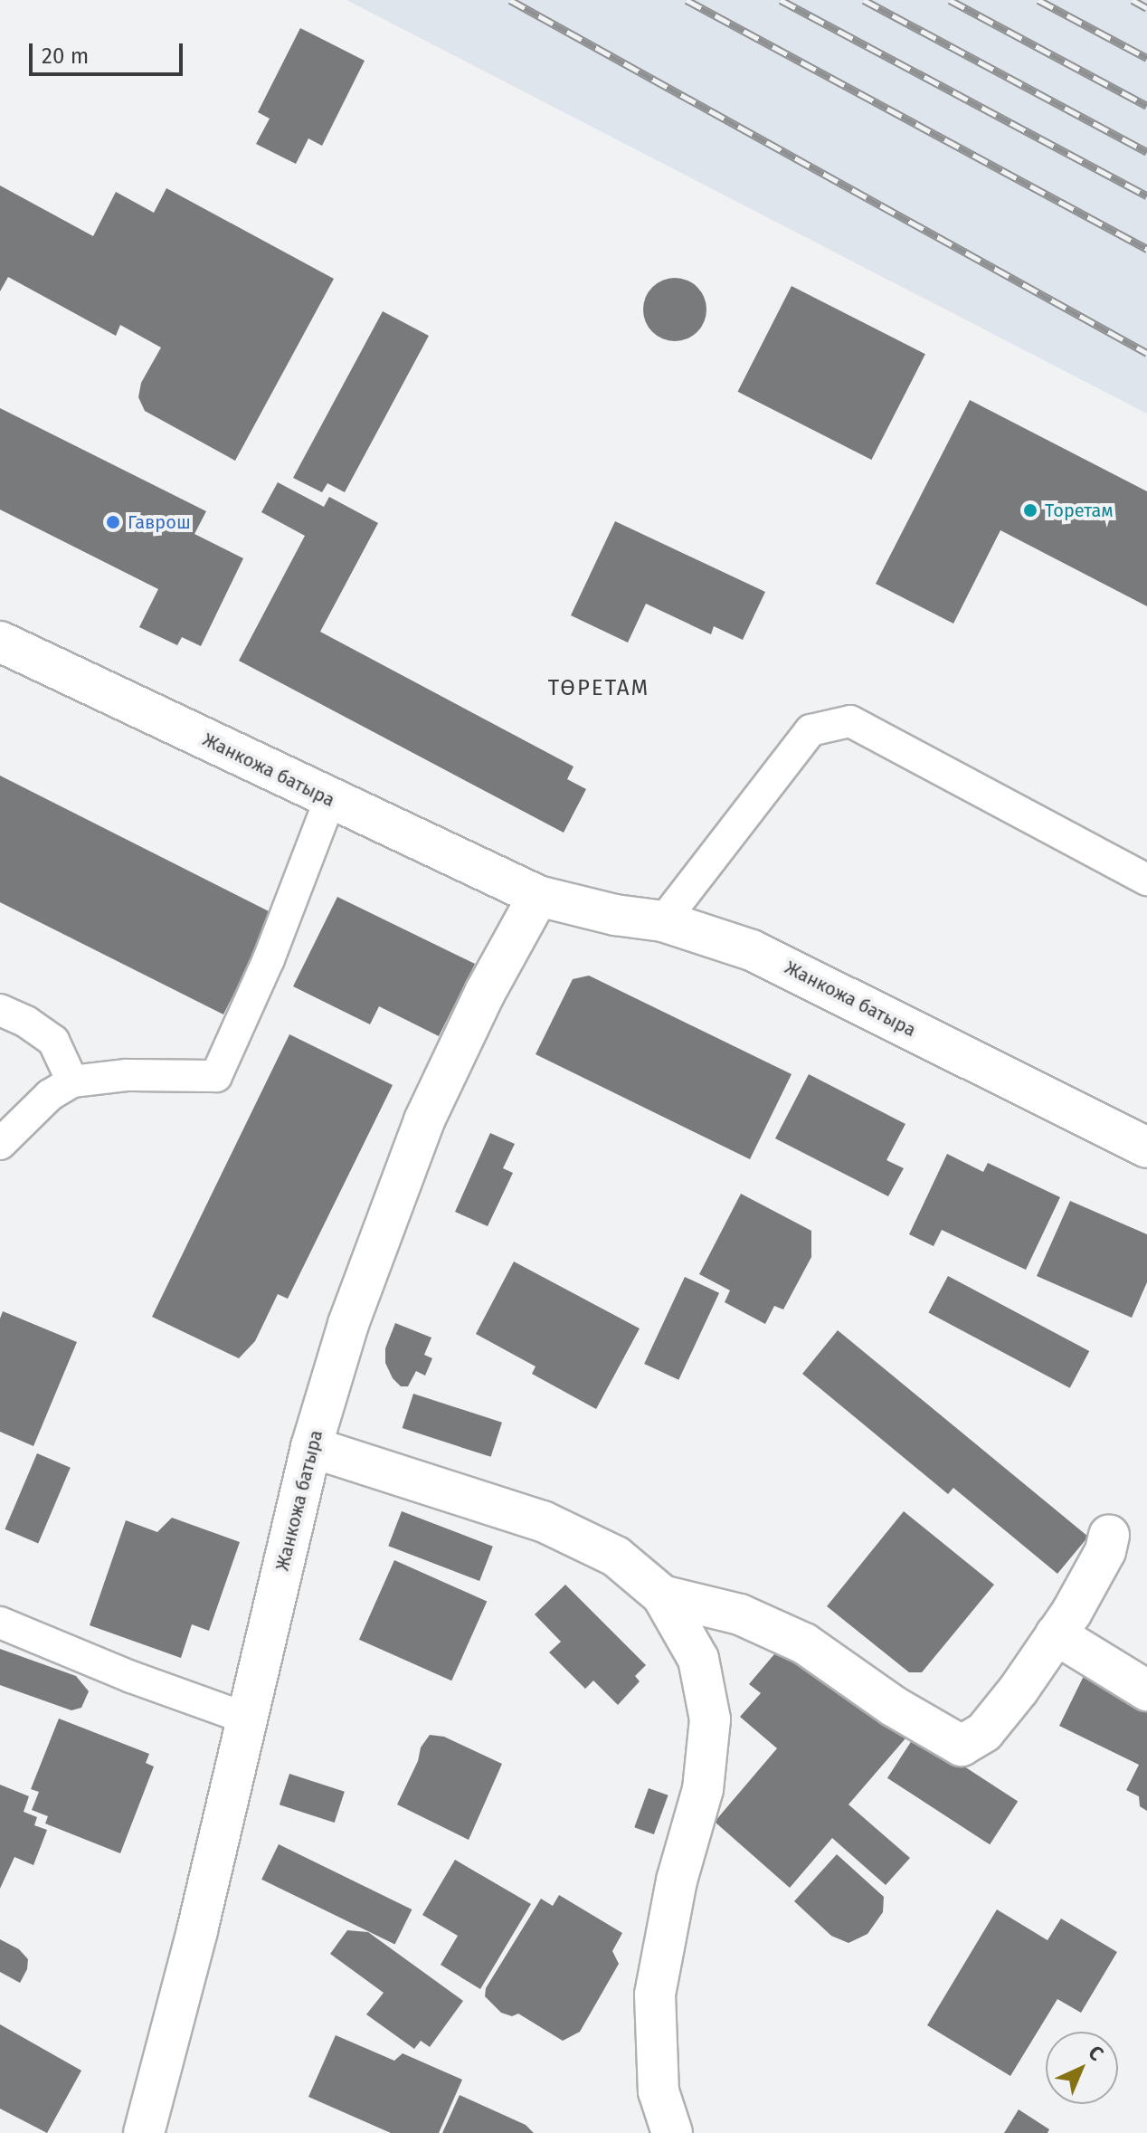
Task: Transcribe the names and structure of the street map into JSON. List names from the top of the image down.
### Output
{
  "streets": {
    "street": ["Жанкожа батыра"]
  },
  "districts": ["ТӨРЕТАМ"],
  "places": ["Торетам", "Гаврош"],
  "scale_bar": "20 m",
  "north": "top right"
}
